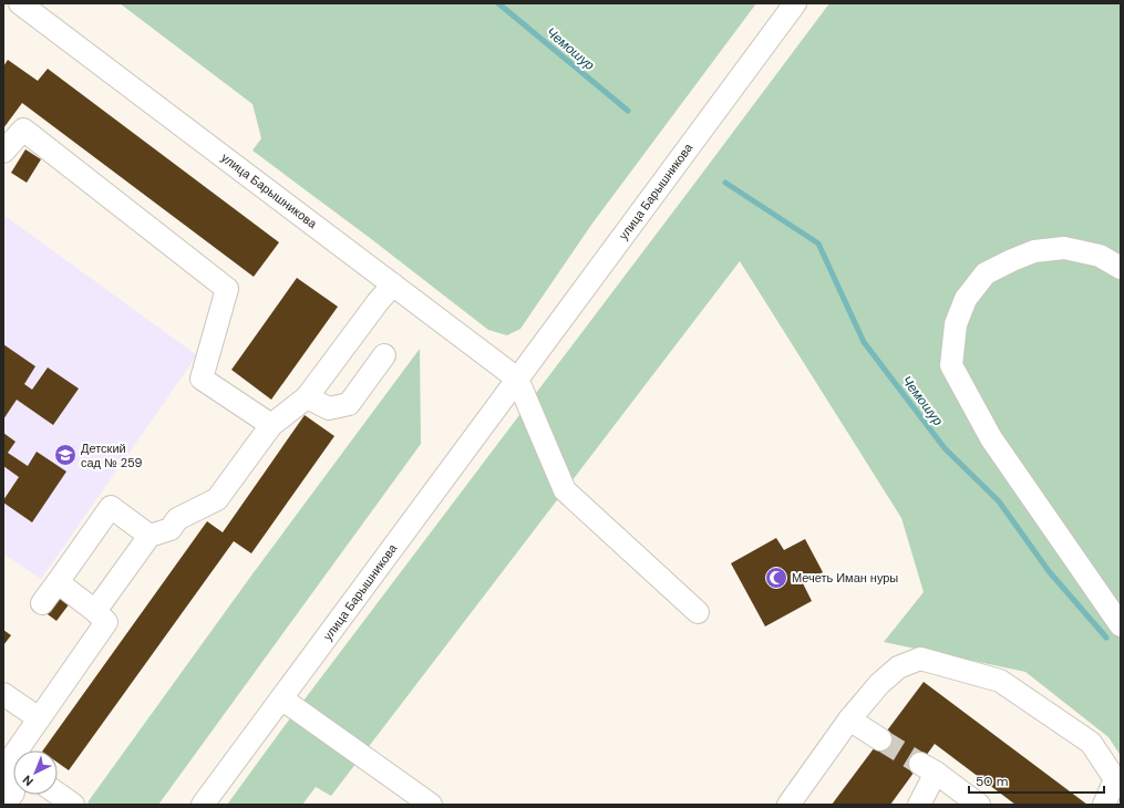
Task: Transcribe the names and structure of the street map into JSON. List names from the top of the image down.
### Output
{
  "streets": {
    "street": ["улица Барышникова"]
  },
  "water": ["Чемошур"],
  "places": {
    "school or university": ["Детский сад № 259"],
    "mosque": ["Мечеть Иман нуры"]
  },
  "scale_bar": "50 m",
  "north": "bottom left"
}
